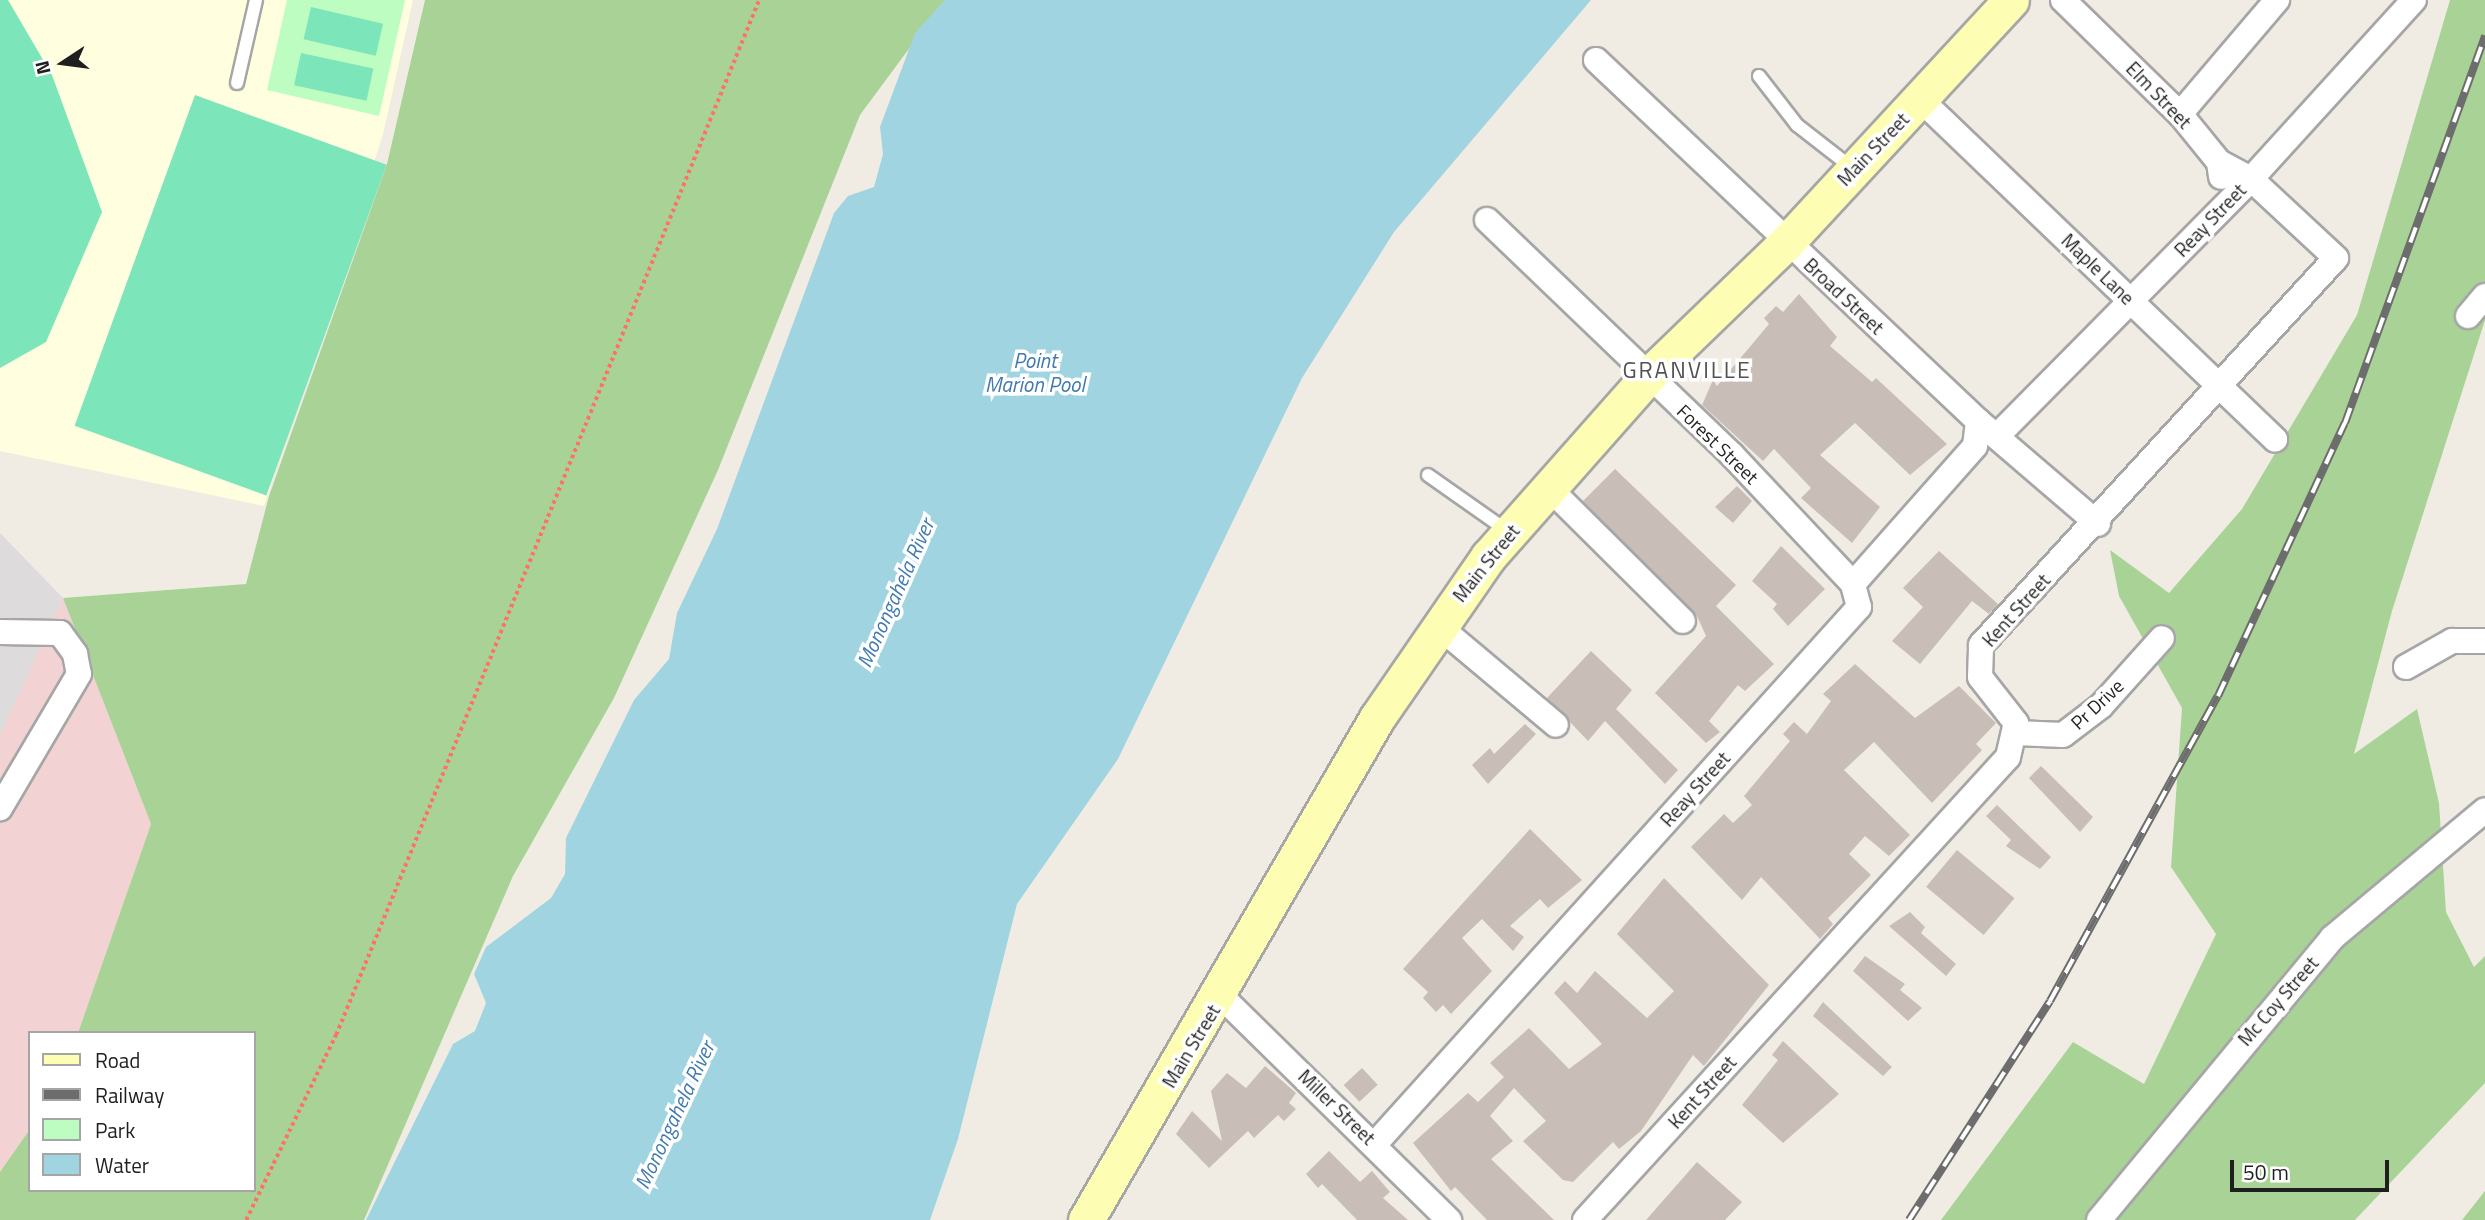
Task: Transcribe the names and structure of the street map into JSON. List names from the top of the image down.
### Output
{
  "streets": {
    "main road": ["Main Street"],
    "street": [
      "Elm Street",
      "Reay Street",
      "Maple Lane",
      "Broad Street",
      "Forest Street",
      "Kent Street",
      "Pr Drive",
      "Mc Coy Street",
      "Miller Street"
    ]
  },
  "crossings": [
    ["Main Street", "Maple Lane"],
    ["Main Street", "Broad Street"],
    ["Main Street", "Forest Street"],
    ["Main Street", "Miller Street"],
    ["Reay Street", "Maple Lane"],
    ["Reay Street", "Broad Street"],
    ["Reay Street", "Forest Street"],
    ["Reay Street", "Kent Street"],
    ["Reay Street", "Miller Street"],
    ["Maple Lane", "Kent Street"],
    ["Broad Street", "Kent Street"],
    ["Kent Street", "Pr Drive"]
  ],
  "districts": ["GRANVILLE"],
  "water": ["Point Marion Pool", "Monongahela River"],
  "legend": [
    "Road",
    "Railway",
    "Park",
    "Water"
  ],
  "scale_bar": "50 m",
  "north": "left"
}
